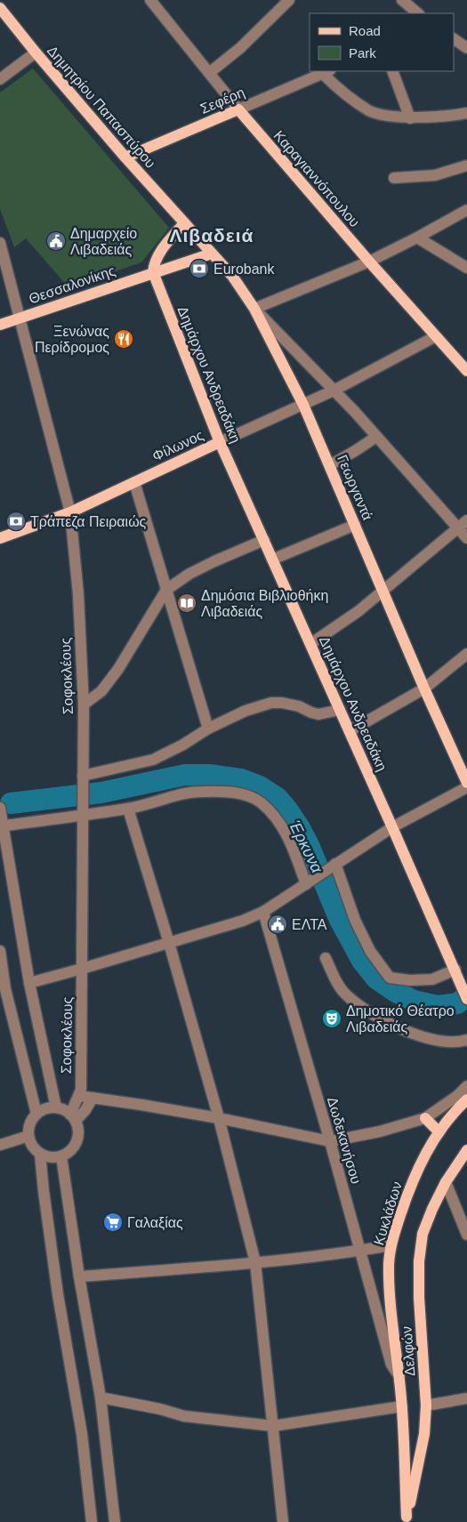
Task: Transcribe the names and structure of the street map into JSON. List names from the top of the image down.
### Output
{
  "streets": {
    "main road": [
      "Σεφέρη",
      "Δημητρίου Παπασπύρου",
      "Καραγιαννόπουλου",
      "Θεσσαλονίκης",
      "Δημάρχου Ανδρεαδάκη",
      "Φίλωνος",
      "Γεωργαντά",
      "Κυκλάδων",
      "Δελφών"
    ],
    "street": ["Σοφοκλέους", "Δωδεκανήσου"]
  },
  "crossings": [
    ["Σεφέρη", "Δημητρίου Παπασπύρου"],
    ["Σεφέρη", "Καραγιαννόπουλου"],
    ["Δημητρίου Παπασπύρου", "Γεωργαντά"],
    ["Καραγιαννόπουλου", "Φίλωνος"],
    ["Θεσσαλονίκης", "Δημάρχου Ανδρεαδάκη"],
    ["Θεσσαλονίκης", "Γεωργαντά"],
    ["Θεσσαλονίκης", "Σοφοκλέους"],
    ["Δημάρχου Ανδρεαδάκη", "Φίλωνος"],
    ["Φίλωνος", "Γεωργαντά"],
    ["Φίλωνος", "Σοφοκλέους"],
    ["Δωδεκανήσου", "Κυκλάδων"]
  ],
  "districts": ["Λιβαδειά"],
  "water": ["Έρκυνα"],
  "places": {
    "public building": ["Δημαρχείο Λιβαδειάς", "ΕΛΤΑ"],
    "bank": ["Eurobank", "Τράπεζα Πειραιώς"],
    "restaurant": ["Ξενώνας Περίδρομος"],
    "library": ["Δημόσια Βιβλιοθήκη Λιβαδειάς"],
    "theatre": ["Δημοτικό Θέατρο Λιβαδειάς"],
    "supermarket": ["Γαλαξίας"]
  },
  "legend": ["Road", "Park"]
}
